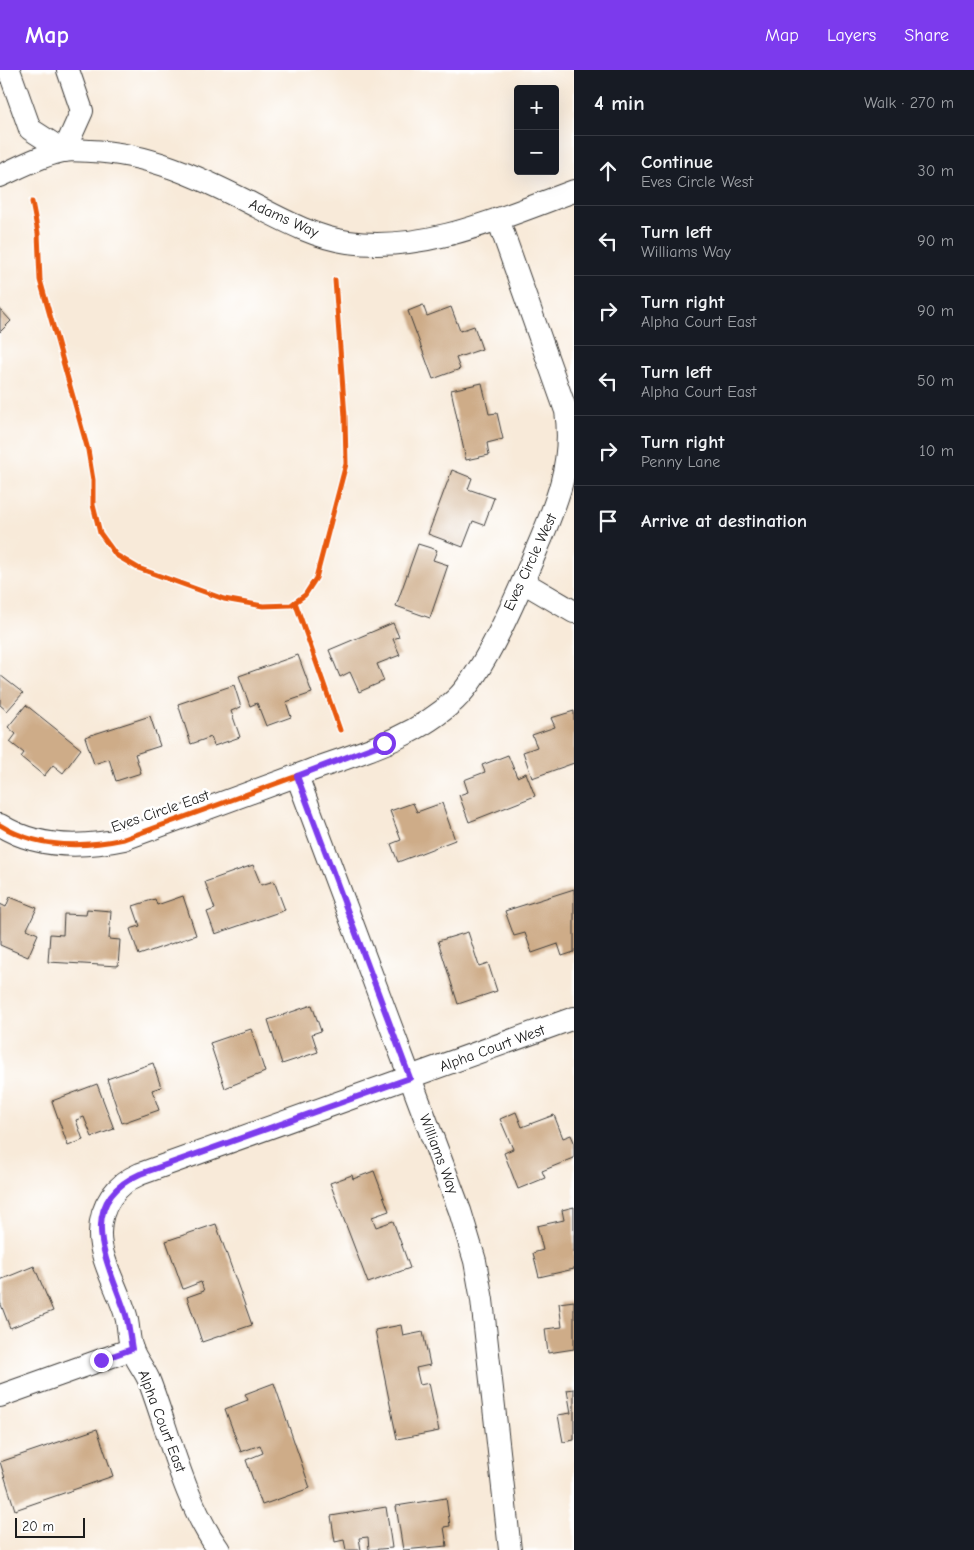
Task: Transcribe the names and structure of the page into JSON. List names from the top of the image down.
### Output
{
  "streets": {
    "street": [
      "Adams Way",
      "Eves Circle West",
      "Eves Circle East",
      "Alpha Court West",
      "Williams Way",
      "Alpha Court East"
    ]
  },
  "crossings": [
    ["Adams Way", "Eves Circle West"],
    ["Eves Circle West", "Eves Circle East"],
    ["Eves Circle West", "Williams Way"],
    ["Eves Circle East", "Williams Way"],
    ["Alpha Court West", "Williams Way"],
    ["Alpha Court West", "Alpha Court East"],
    ["Williams Way", "Alpha Court East"]
  ],
  "scale_bar": "20 m",
  "page": {
    "header": "Map",
    "nav": ["Map", "Layers", "Share"],
    "heading": ["4 min", "Walk · 270 m"],
    "map_buttons": ["+", "−"],
    "list": [
      ["Continue", "Eves Circle West", "30 m"],
      ["Turn left", "Williams Way", "90 m"],
      ["Turn right", "Alpha Court East", "90 m"],
      ["Turn left", "Alpha Court East", "50 m"],
      ["Turn right", "Penny Lane", "10 m"],
      "Arrive at destination"
    ],
    "scale": "20 m"
  }
}
